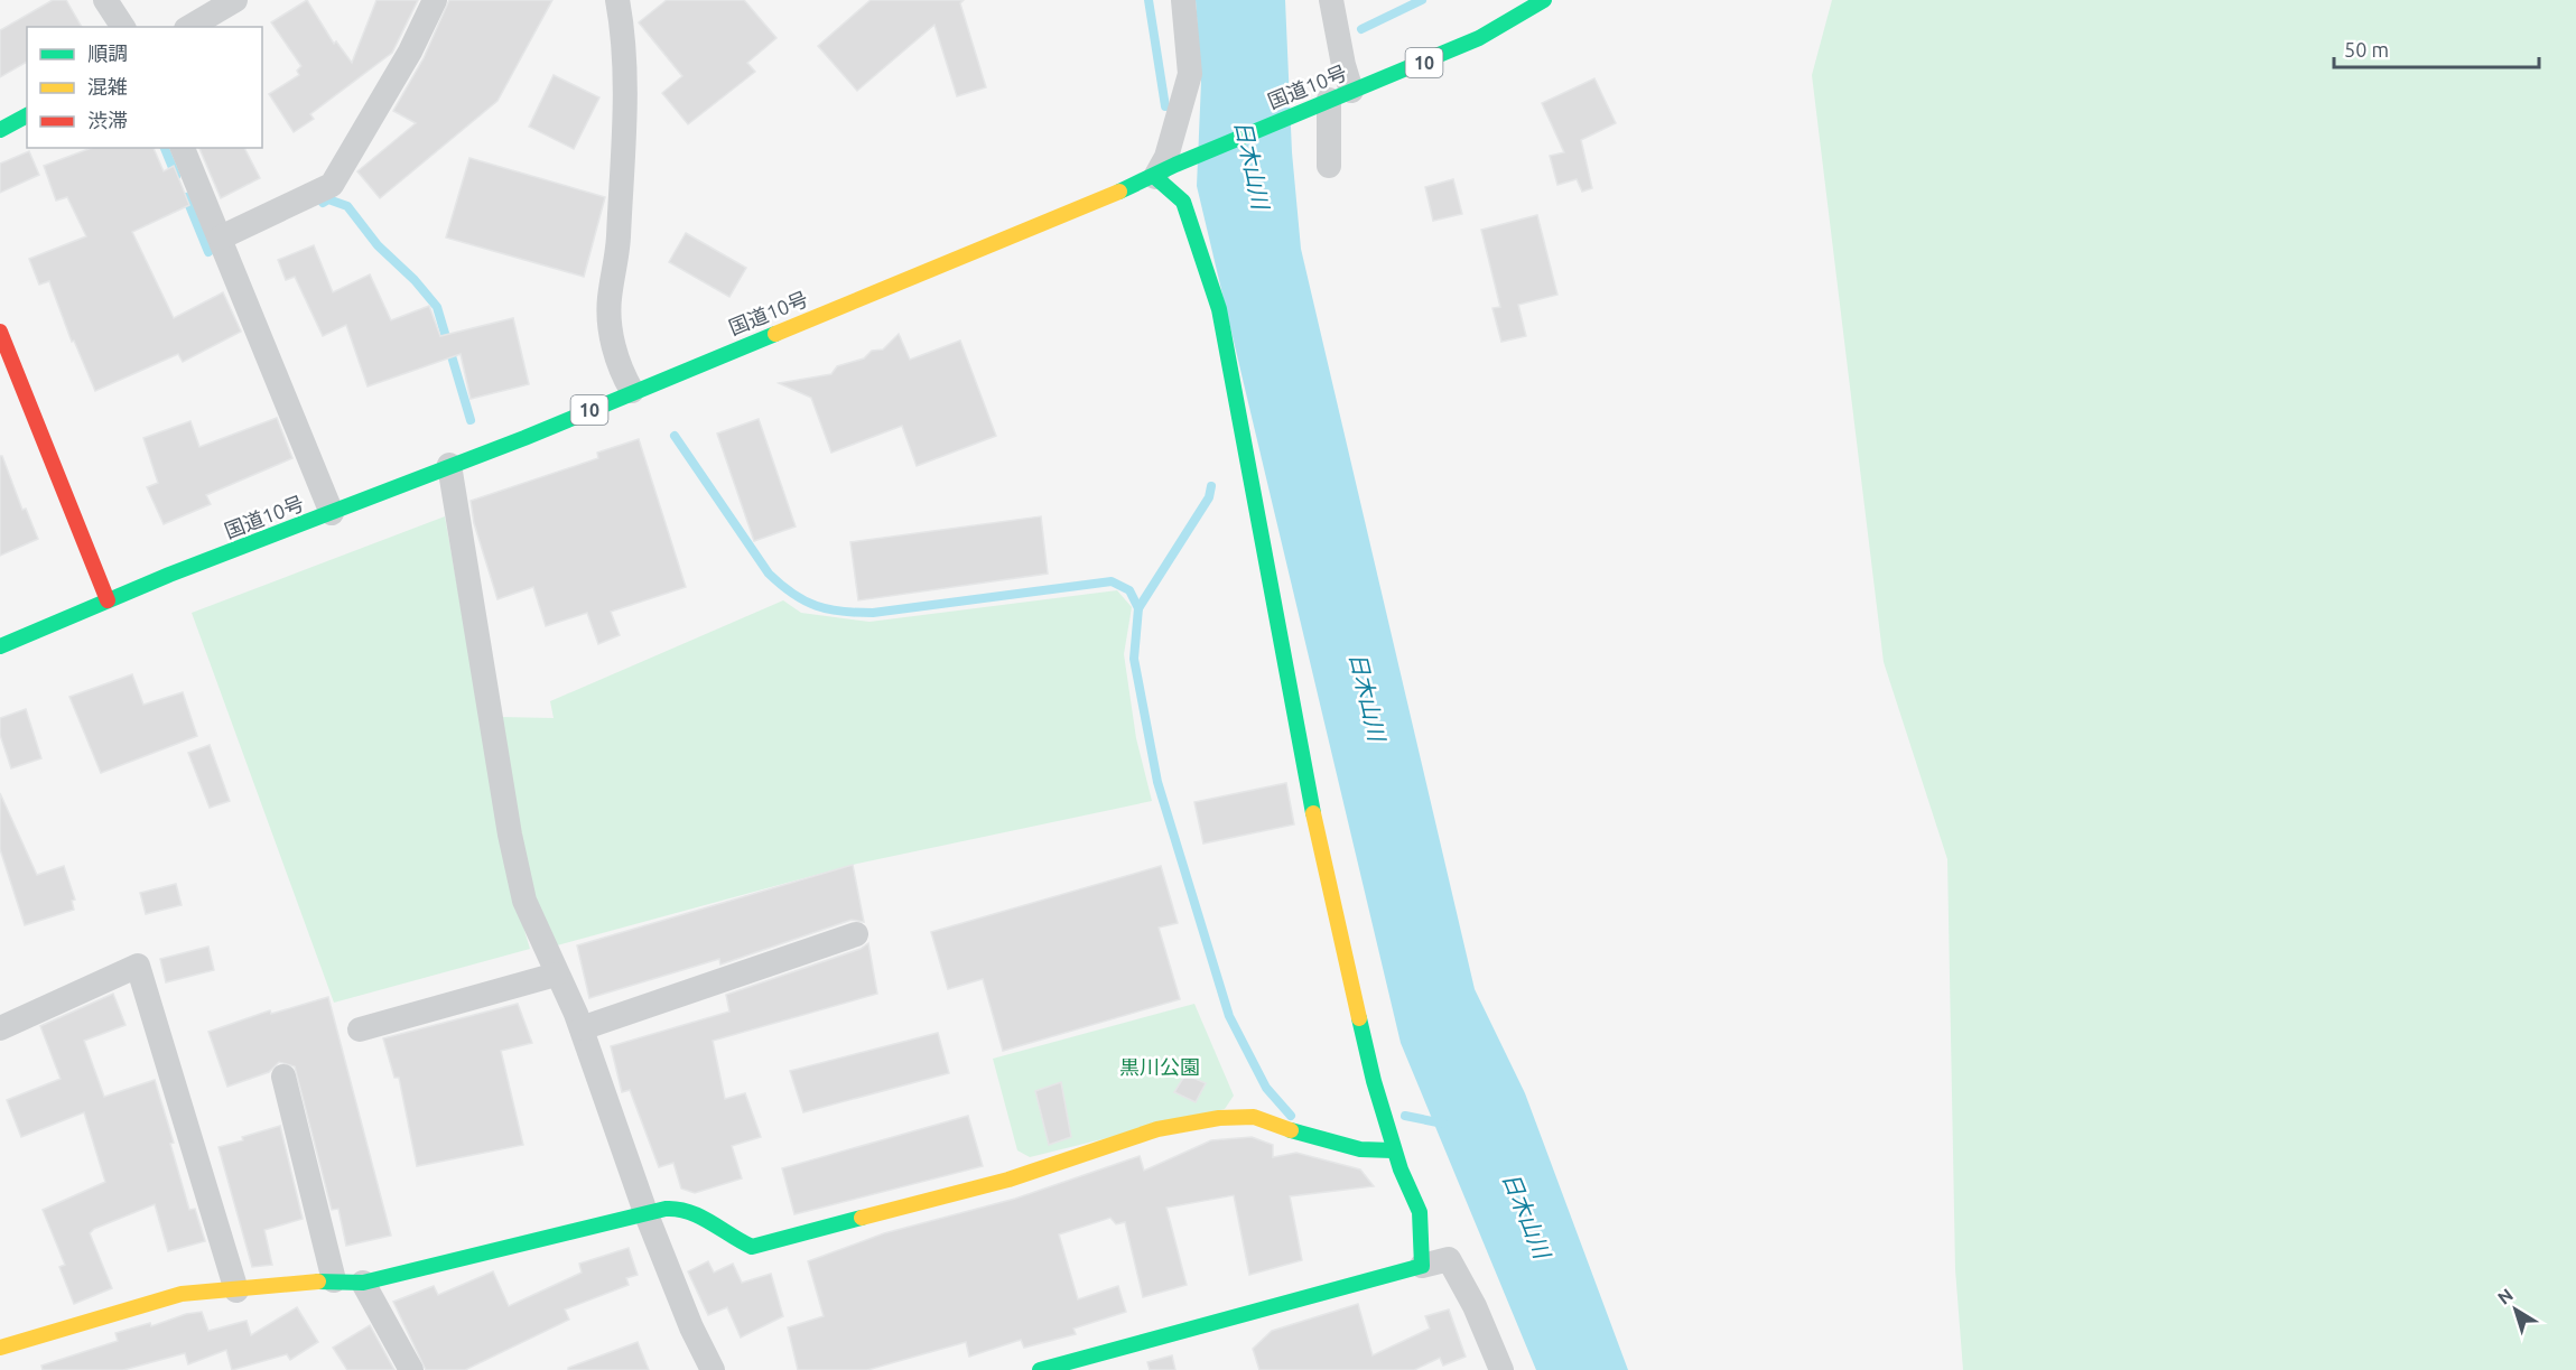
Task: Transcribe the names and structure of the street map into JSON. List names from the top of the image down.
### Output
{
  "streets": {
    "main road": ["10", "国道10号"]
  },
  "water": ["日木山川"],
  "parks": ["黒川公園"],
  "legend": ["順調", "混雑", "渋滞"],
  "scale_bar": "50 m",
  "north": "top left"
}
